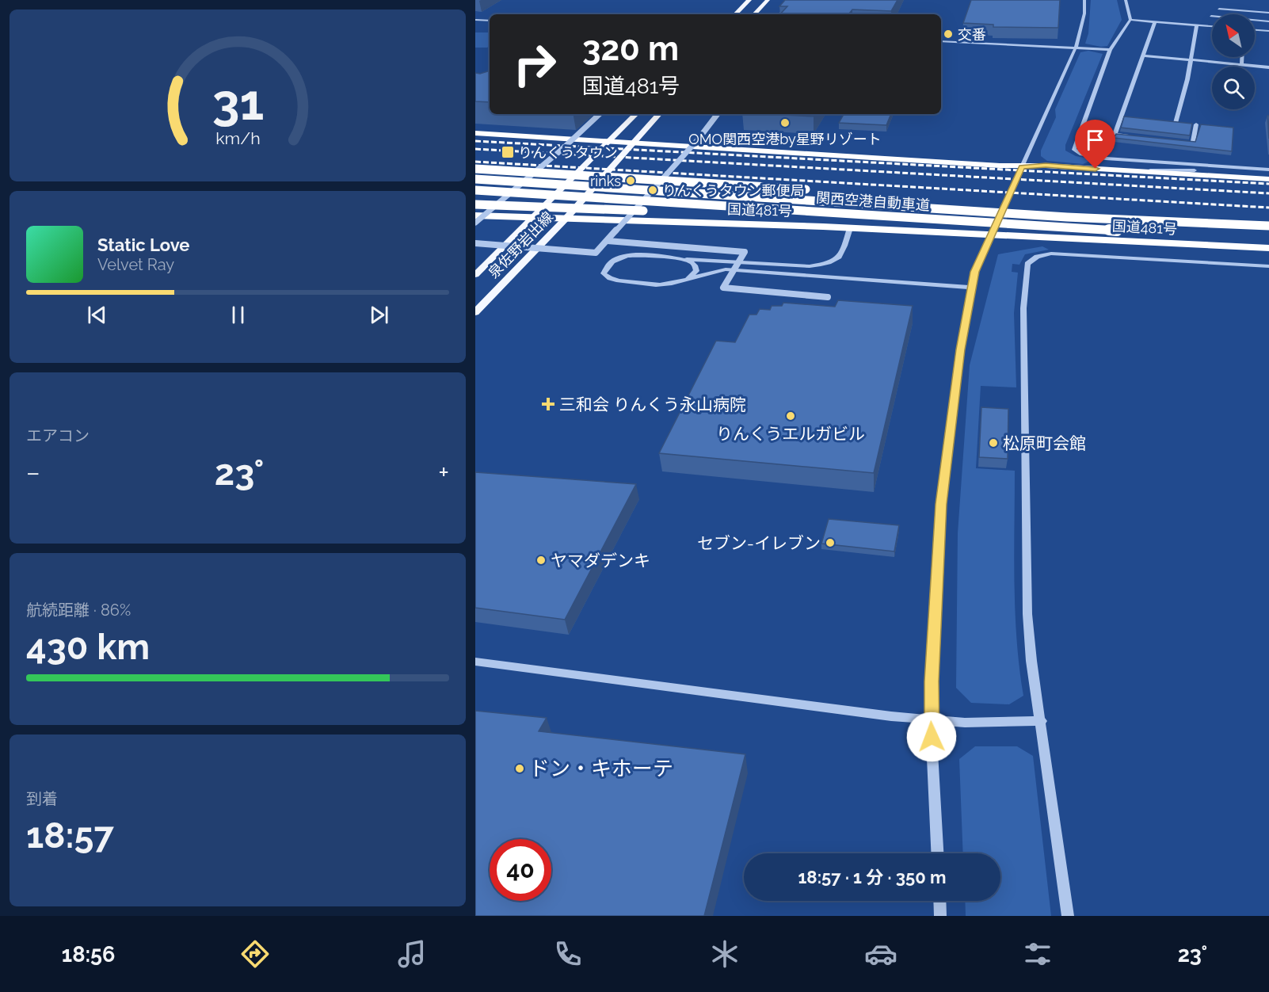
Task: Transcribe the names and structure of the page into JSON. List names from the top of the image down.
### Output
{
  "streets": {
    "highway": ["関西空港自動車道", "国道481号"],
    "main road": ["泉佐野岩出線"]
  },
  "crossings": [
    ["国道481号", "泉佐野岩出線"]
  ],
  "places": {
    "other": [
      "交番",
      "OMO関西空港by星野リゾート",
      "rinks",
      "りんくうタウン郵便局",
      "りんくうエルガビル",
      "松原町会館",
      "セブン-イレブン",
      "ヤマダデンキ",
      "ドン・キホーテ"
    ],
    "transit": ["りんくうタウン"],
    "health": ["三和会 りんくう永山病院"]
  },
  "north": "top left",
  "page": {
    "turn": ["320 m", "国道481号"],
    "song": ["Static Love", "Velvet Ray"],
    "tile": [
      "エアコン",
      ["航続距離 · 86%", "430 km"],
      ["到着", "18:57"]
    ],
    "heat": ["−", "23°", "+"],
    "limit": "40",
    "trip": "18:57 · 1 分 · 350 m",
    "tabs": ["18:56", "23°"],
    "gauge": ["31", "km/h"]
  }
}
